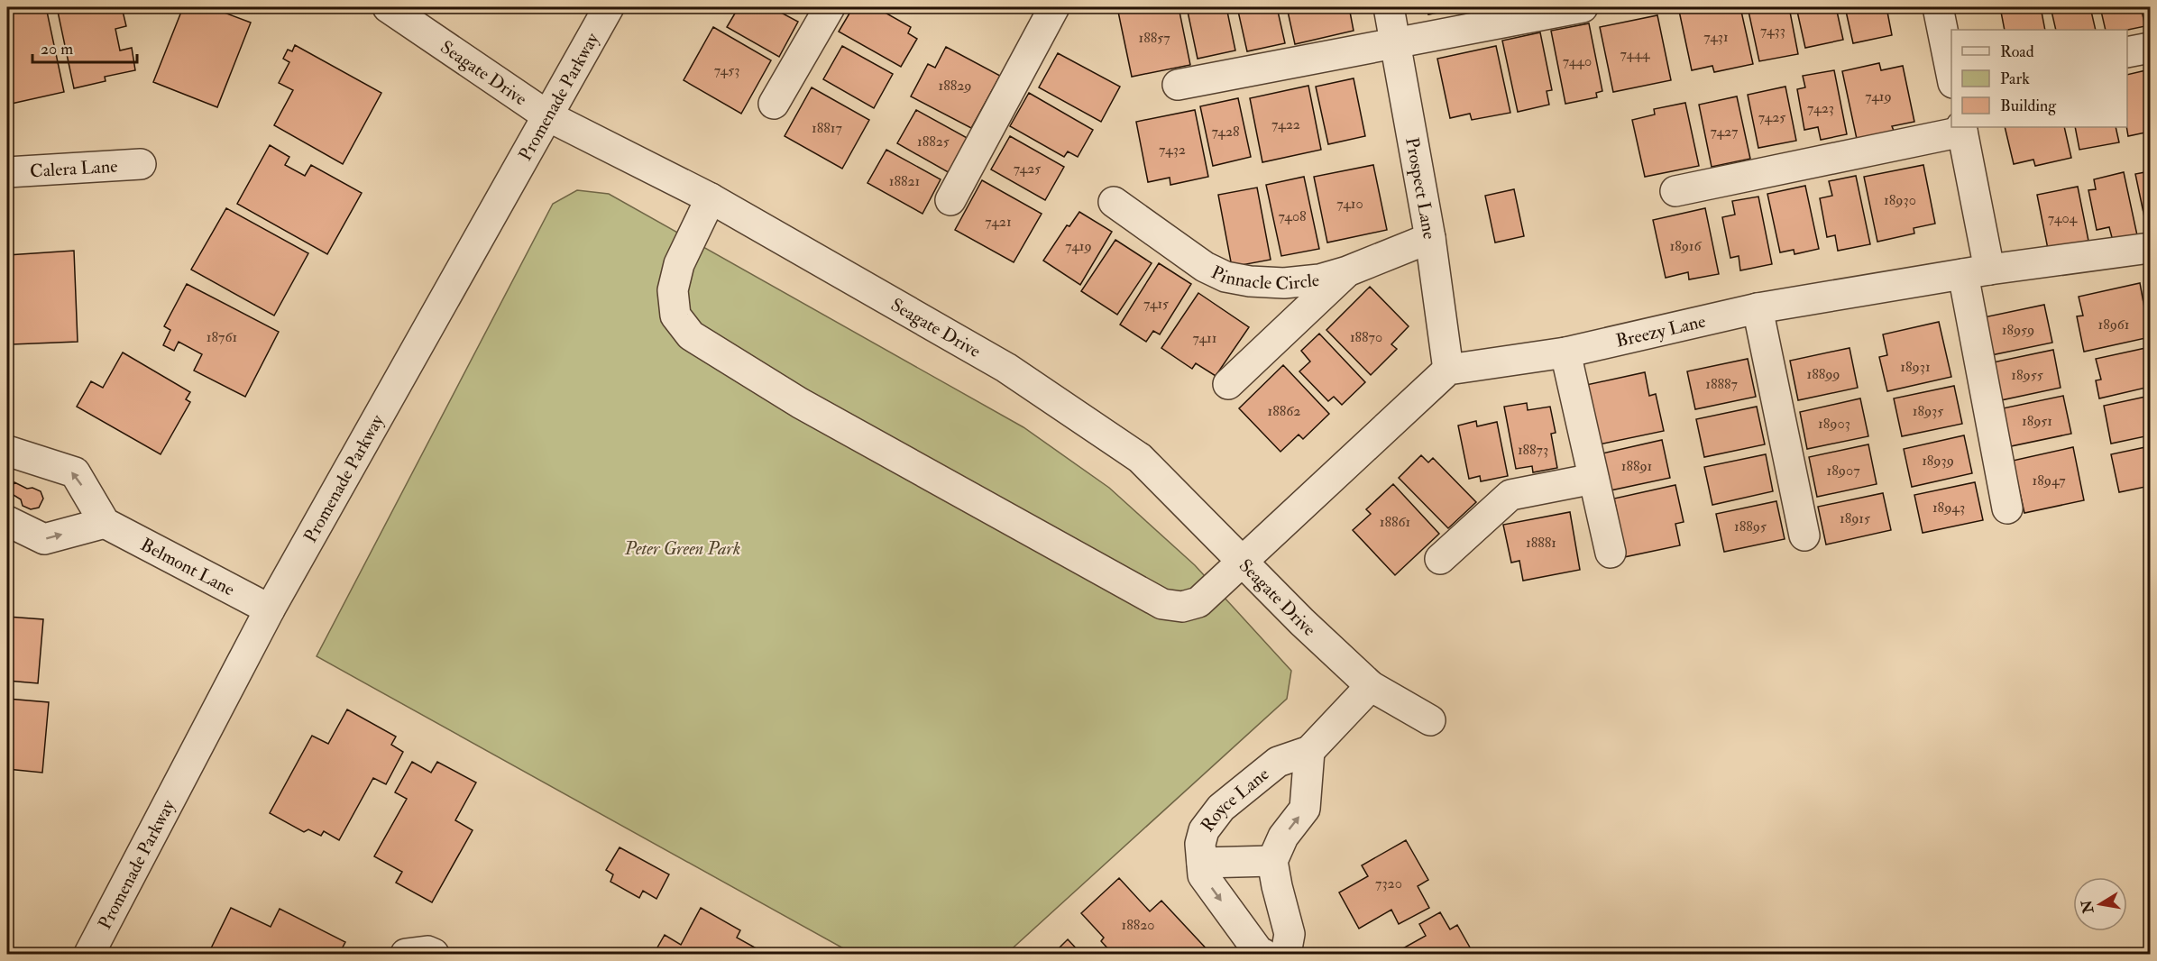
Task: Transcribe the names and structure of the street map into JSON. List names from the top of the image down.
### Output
{
  "streets": {
    "street": [
      "Seagate Drive",
      "Promenade Parkway",
      "Calera Lane",
      "Prospect Lane",
      "Pinnacle Circle",
      "Breezy Lane",
      "Belmont Lane",
      "Royce Lane"
    ]
  },
  "crossings": [
    ["Seagate Drive", "Promenade Parkway"],
    ["Seagate Drive", "Royce Lane"],
    ["Promenade Parkway", "Belmont Lane"],
    ["Prospect Lane", "Pinnacle Circle"],
    ["Prospect Lane", "Breezy Lane"]
  ],
  "parks": ["Peter Green Park"],
  "house_numbers": [
    "7433",
    "7431",
    "18857",
    "7444",
    "7440",
    "7453",
    "18829",
    "7419",
    "7423",
    "7425",
    "7422",
    "18817",
    "7428",
    "7427",
    "18825",
    "7432",
    "7425",
    "18821",
    "18930",
    "7410",
    "7408",
    "7404",
    "7421",
    "7419",
    "18916",
    "7415",
    "18961",
    "18959",
    "18761",
    "18870",
    "7411",
    "18931",
    "18899",
    "18955",
    "18887",
    "18862",
    "18935",
    "18951",
    "18903",
    "18873",
    "18939",
    "18891",
    "18907",
    "18947",
    "18943",
    "18915",
    "18861",
    "18895",
    "18881",
    "7320",
    "18820"
  ],
  "legend": ["Road", "Park", "Building"],
  "scale_bar": "20 m",
  "north": "left"
}
